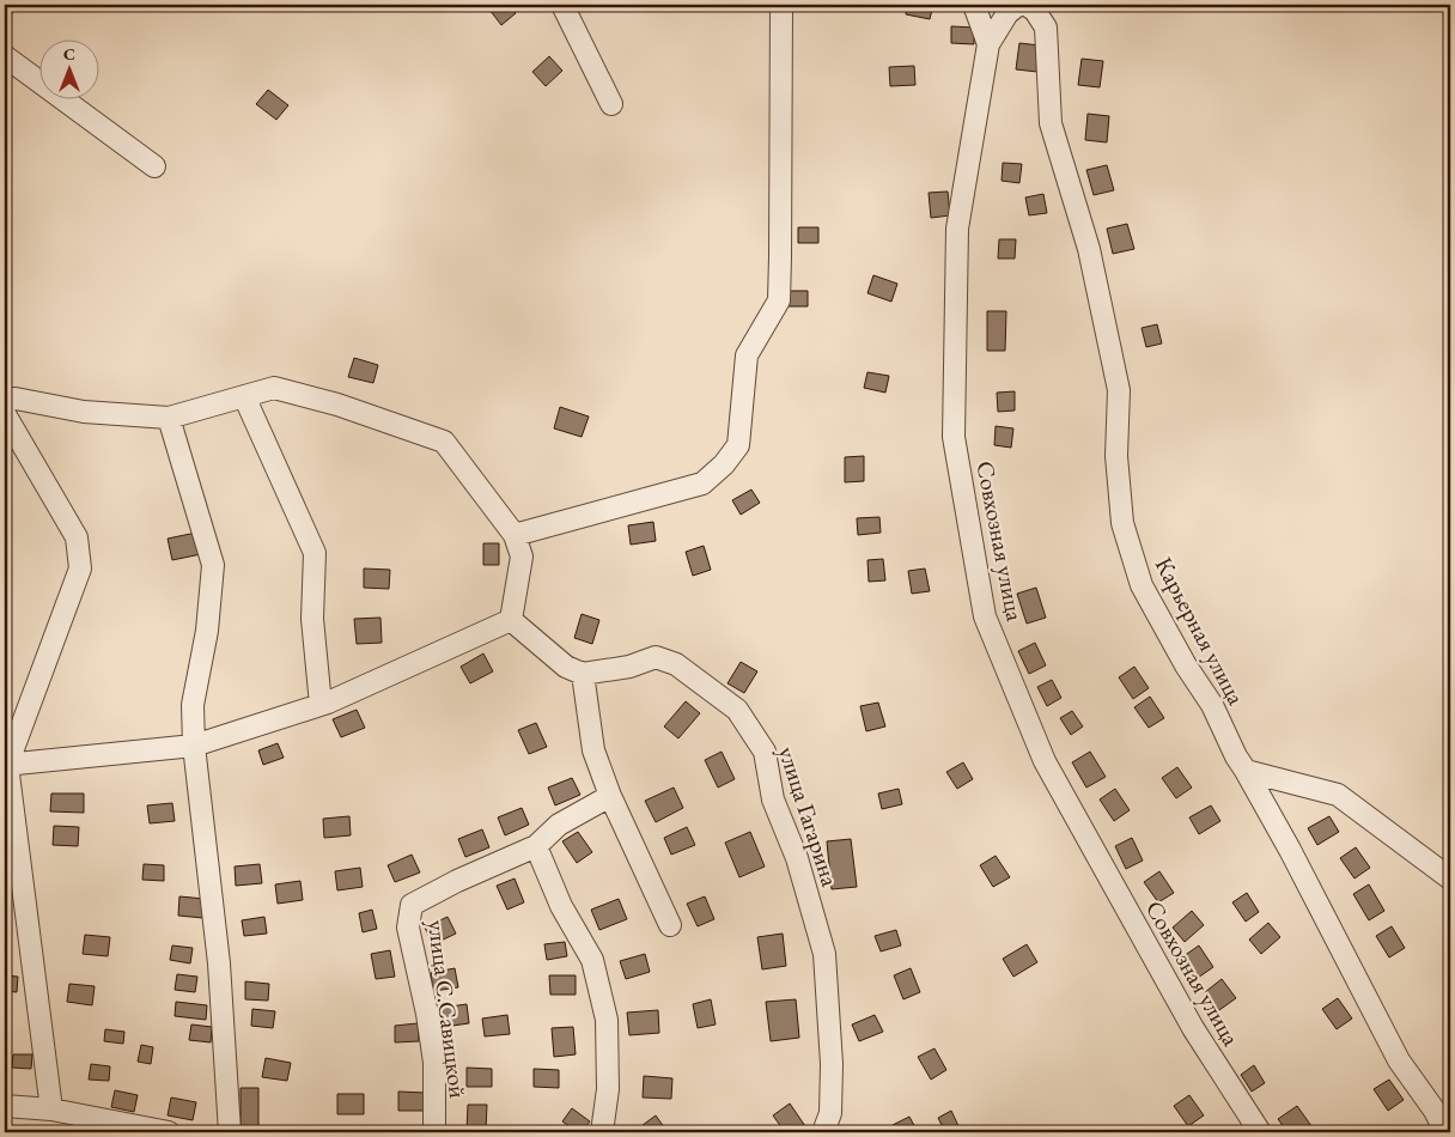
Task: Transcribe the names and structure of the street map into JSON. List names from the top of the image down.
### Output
{
  "streets": {
    "street": [
      "Совхозная улица",
      "Карьерная улица",
      "улица Гагарина",
      "улица С.Савицкой"
    ]
  },
  "north": "top"
}
